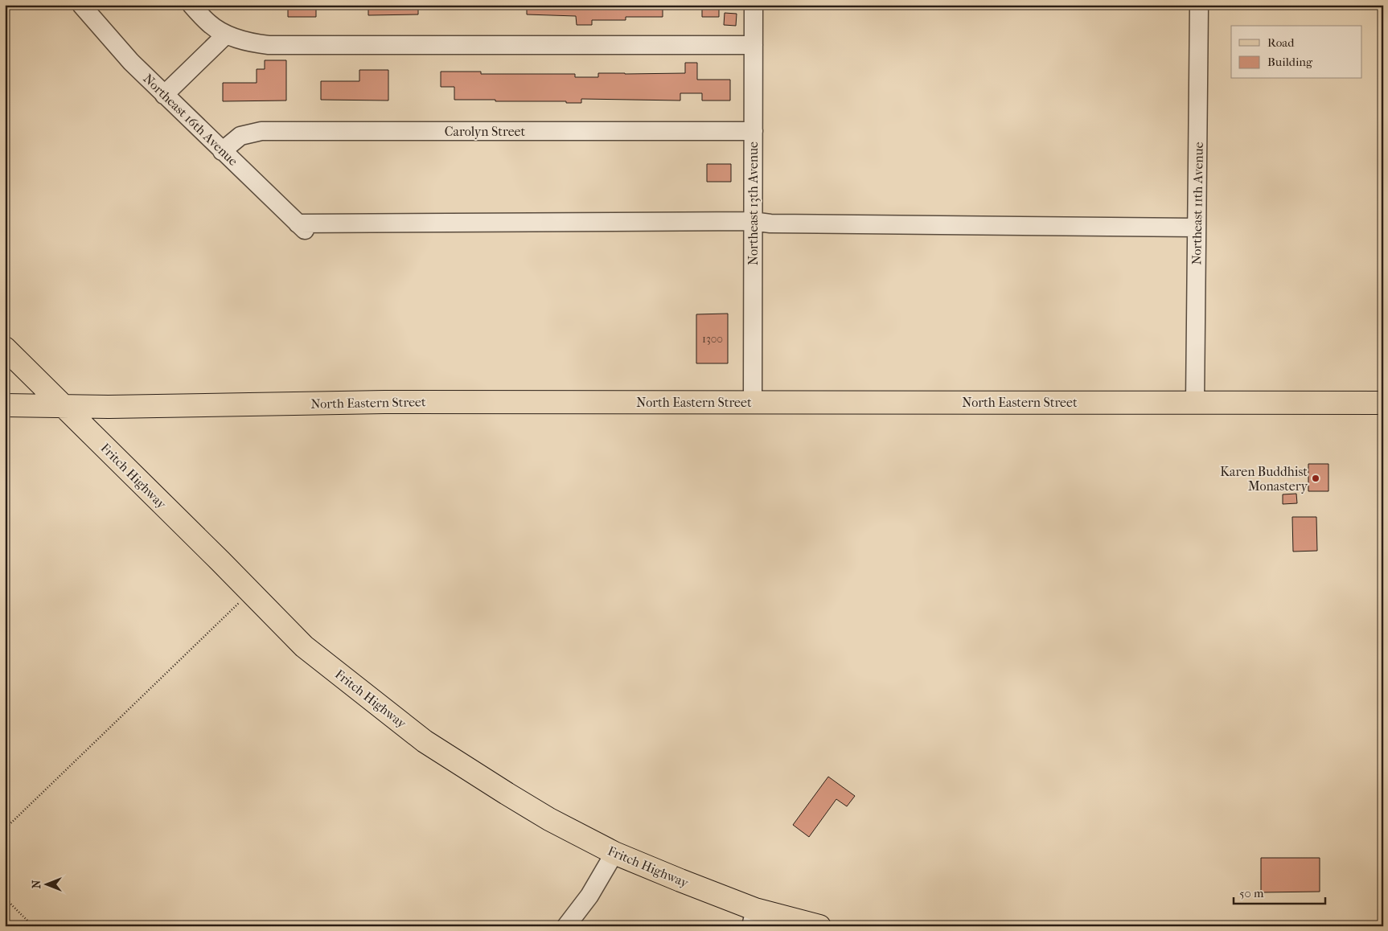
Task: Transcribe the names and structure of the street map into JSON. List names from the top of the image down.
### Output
{
  "streets": {
    "main road": ["North Eastern Street", "Fritch Highway"],
    "street": [
      "Northeast 16th Avenue",
      "Carolyn Street",
      "Northeast 13th Avenue",
      "Northeast 11th Avenue"
    ]
  },
  "crossings": [
    ["Northeast 16th Avenue", "Carolyn Street"],
    ["Northeast 16th Avenue", "Northeast 13th Avenue"],
    ["Carolyn Street", "Northeast 13th Avenue"],
    ["Northeast 13th Avenue", "North Eastern Street"],
    ["Northeast 11th Avenue", "North Eastern Street"],
    ["North Eastern Street", "Fritch Highway"]
  ],
  "places": ["Karen Buddhist Monastery"],
  "house_numbers": ["1300"],
  "legend": ["Road", "Building"],
  "scale_bar": "50 m",
  "north": "left"
}
